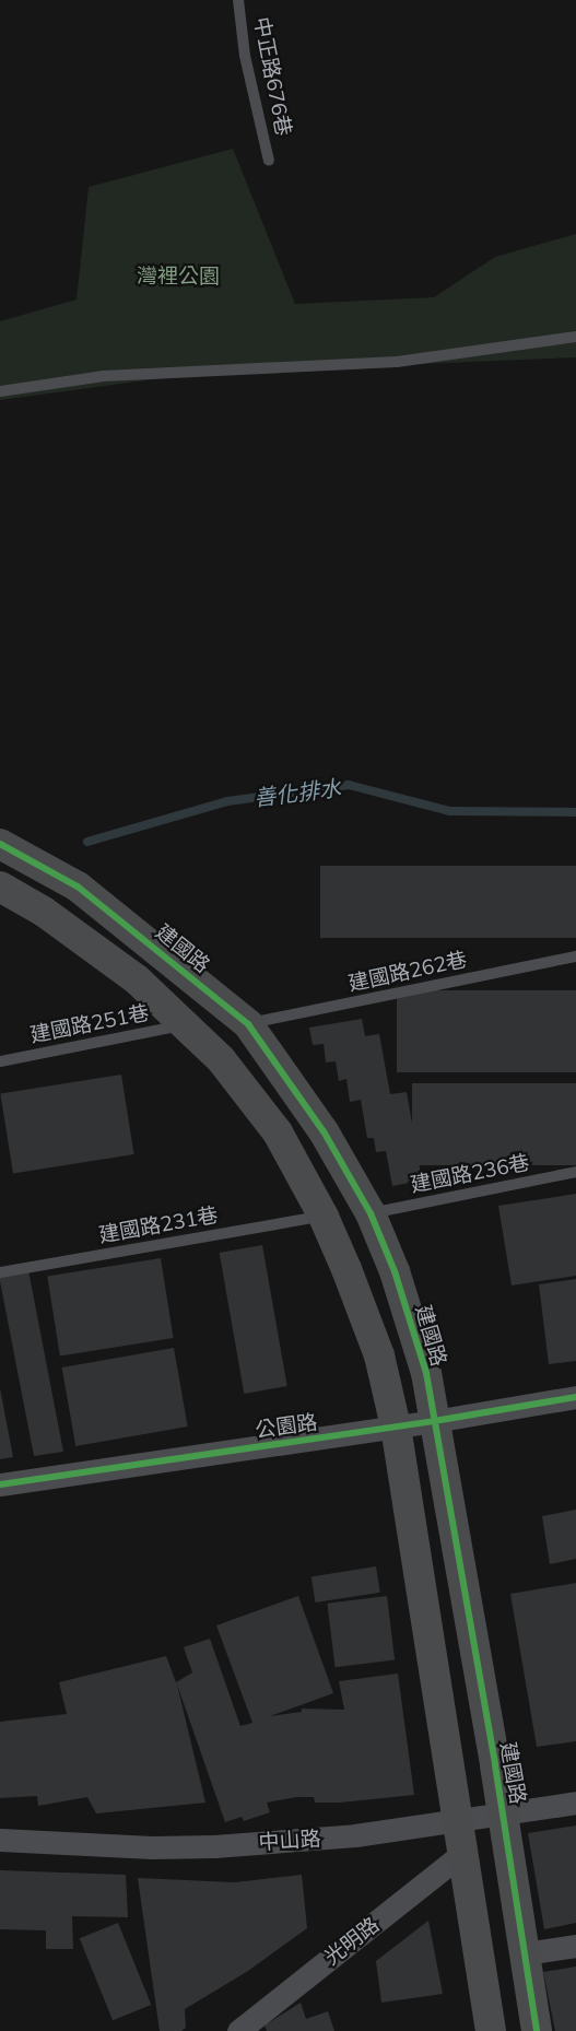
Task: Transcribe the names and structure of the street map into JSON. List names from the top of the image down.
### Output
{
  "streets": {
    "street": [
      "建國路",
      "公園路",
      "中山路",
      "光明路"
    ],
    "lane": [
      "中正路676巷",
      "建國路262巷",
      "建國路251巷",
      "建國路236巷",
      "建國路231巷"
    ]
  },
  "crossings": [
    ["建國路", "建國路262巷"],
    ["建國路", "建國路236巷"],
    ["建國路", "公園路"],
    ["建國路", "中山路"]
  ],
  "water": ["善化排水"],
  "parks": ["灣裡公園"]
}
